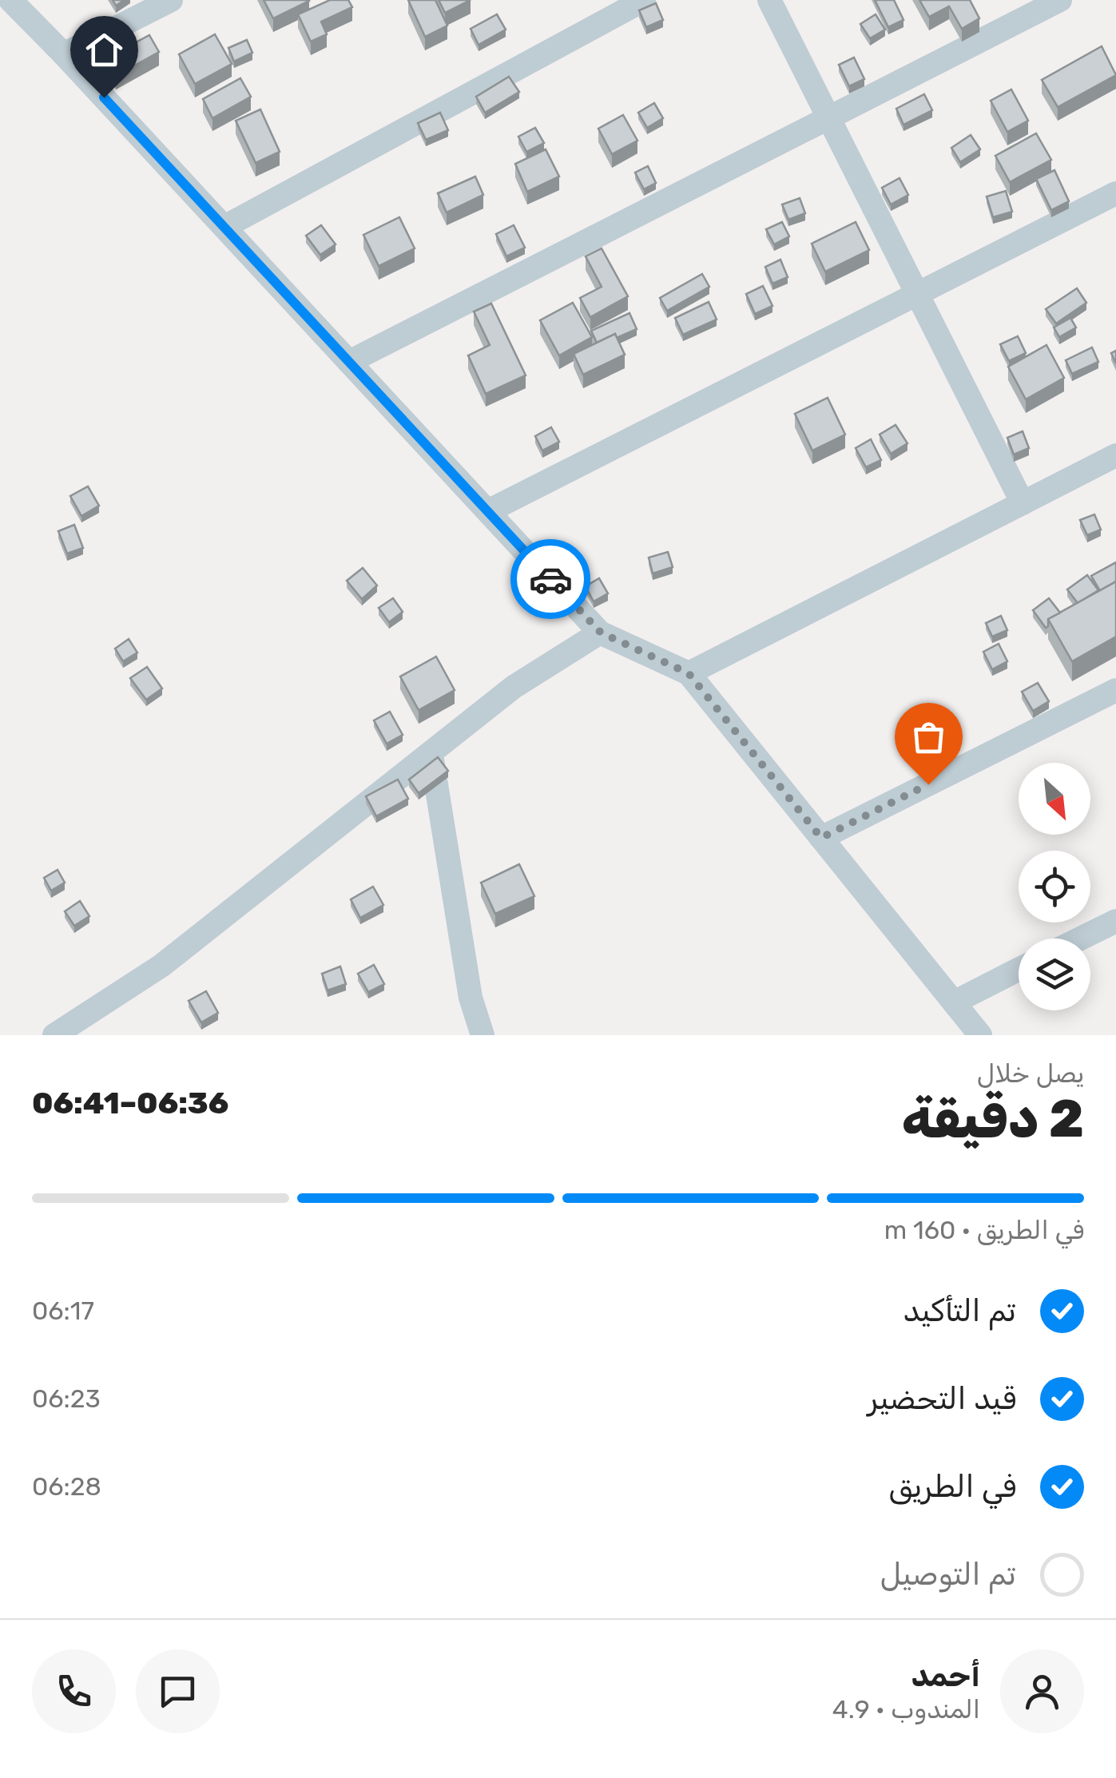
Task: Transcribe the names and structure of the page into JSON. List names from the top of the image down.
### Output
{
  "north": "bottom right",
  "page": {
    "heading": ["2 دقيقة", "يصل خلال", "06:36–06:41"],
    "panel": ["أحمد", "المندوب · 4.9"],
    "bar": "في الطريق · 160 m",
    "list": [
      ["تم التأكيد", "06:17"],
      ["قيد التحضير", "06:23"],
      ["في الطريق", "06:28"],
      "تم التوصيل"
    ]
  }
}
